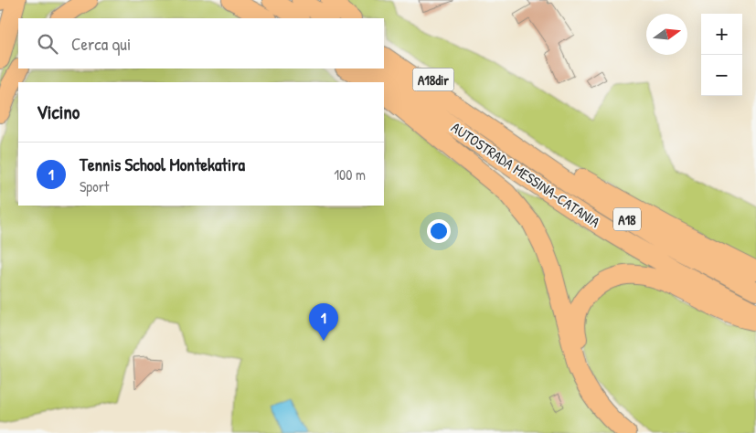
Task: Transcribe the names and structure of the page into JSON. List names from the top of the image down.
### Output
{
  "streets": {
    "highway": ["A18dir", "AUTOSTRADA MESSINA-CATANIA", "A18"]
  },
  "crossings": [
    ["A18dir", "AUTOSTRADA MESSINA-CATANIA"]
  ],
  "north": "right",
  "page": {
    "map_buttons": ["+", "−"],
    "search": "Cerca qui",
    "heading": "Vicino",
    "list": [
      {
        "mark": "1",
        "name": "Tennis School Montekatira",
        "note": "Sport",
        "value": "100 m"
      }
    ],
    "pins": "1"
  }
}
